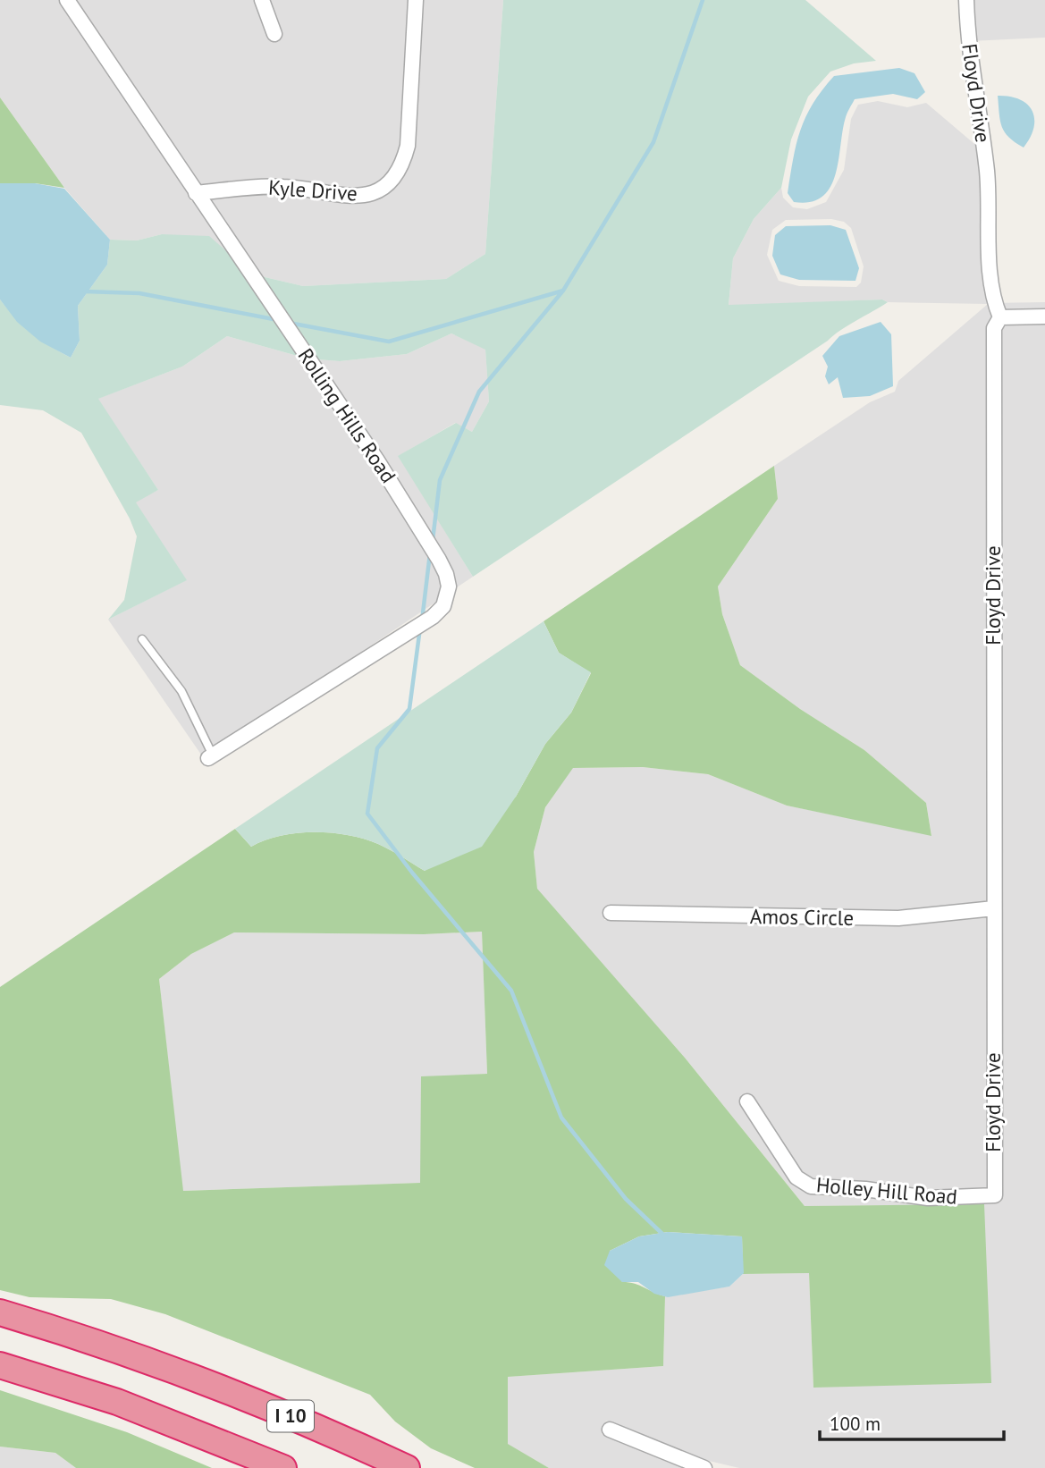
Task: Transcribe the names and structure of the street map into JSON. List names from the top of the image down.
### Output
{
  "streets": {
    "highway": ["I 10"],
    "street": [
      "Floyd Drive",
      "Kyle Drive",
      "Rolling Hills Road",
      "Amos Circle",
      "Holley Hill Road"
    ]
  },
  "crossings": [
    ["Floyd Drive", "Amos Circle"],
    ["Floyd Drive", "Holley Hill Road"],
    ["Kyle Drive", "Rolling Hills Road"]
  ],
  "scale_bar": "100 m"
}
